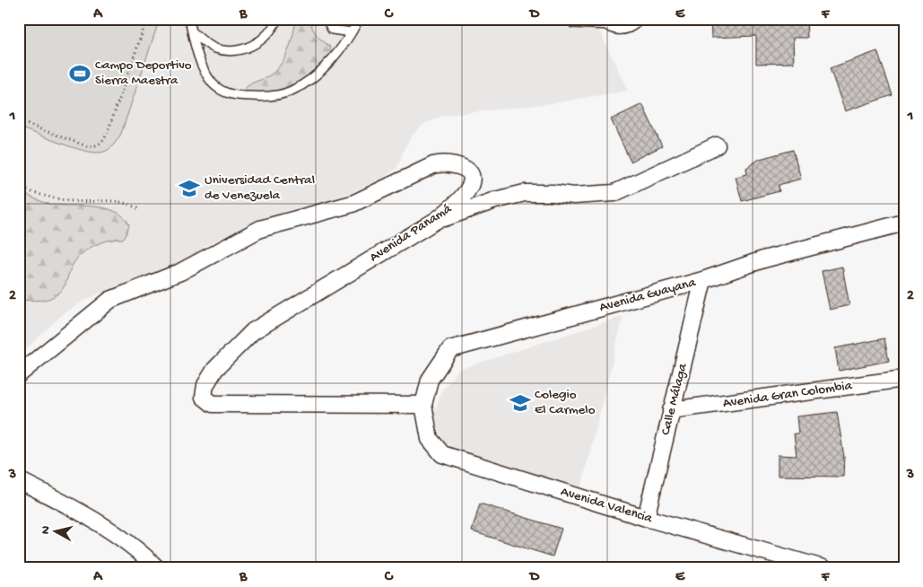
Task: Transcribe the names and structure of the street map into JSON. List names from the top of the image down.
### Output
{
  "streets": {
    "street": [
      "Avenida Panamá",
      "Avenida Guayana",
      "Avenida Gran Colombia",
      "Calle Málaga",
      "Avenida Valencia"
    ]
  },
  "crossings": [
    ["Avenida Panamá", "Avenida Guayana"],
    ["Avenida Panamá", "Avenida Valencia"],
    ["Avenida Guayana", "Calle Málaga"],
    ["Avenida Guayana", "Avenida Valencia"],
    ["Avenida Gran Colombia", "Calle Málaga"],
    ["Calle Málaga", "Avenida Valencia"]
  ],
  "places": {
    "sports": ["Campo Deportivo Sierra Maestra"],
    "school or university": ["Universidad Central de Venezuela", "Colegio El Carmelo"]
  },
  "north": "left",
  "grid": {
    "columns": [
      "A",
      "B",
      "C",
      "D",
      "E",
      "F"
    ],
    "rows": ["1", "2", "3"]
  }
}
